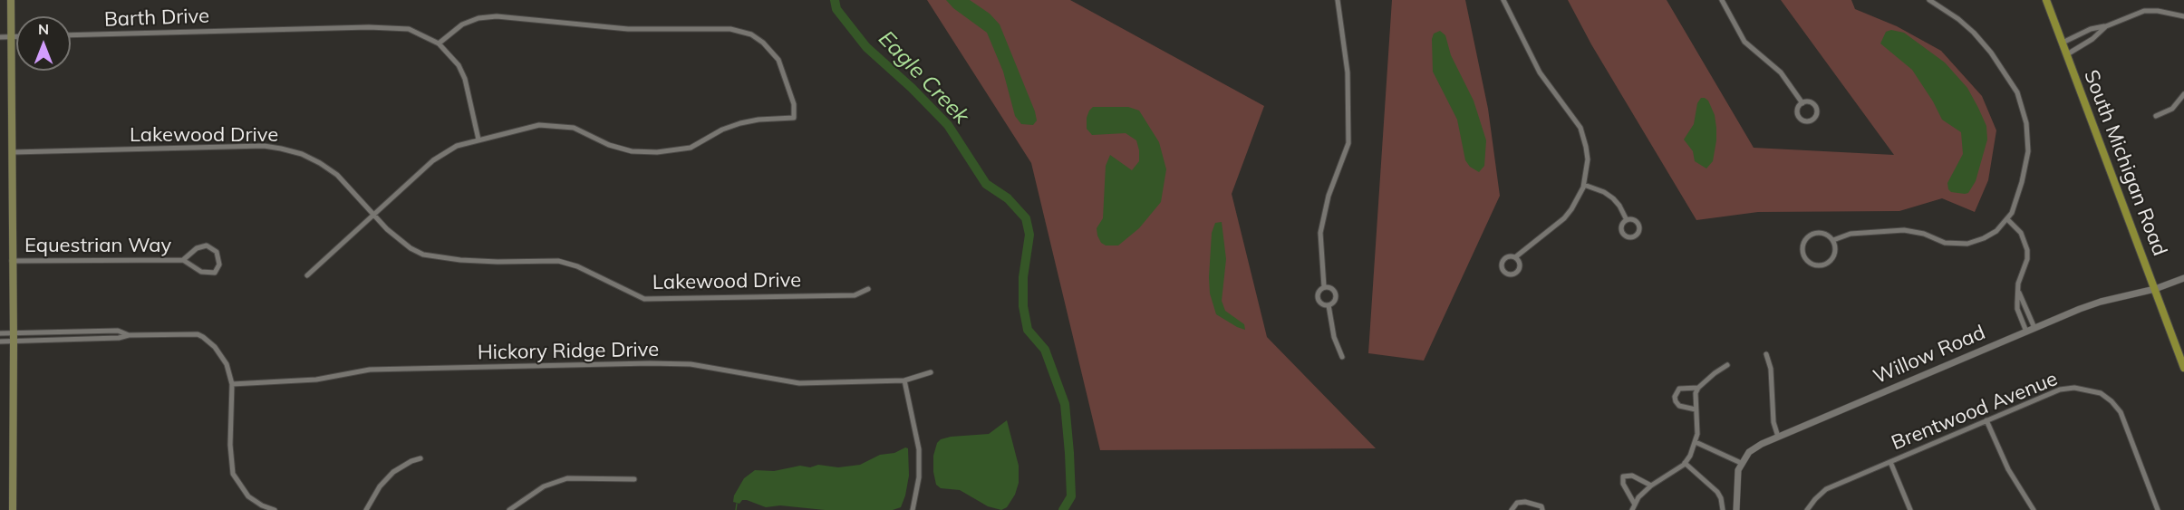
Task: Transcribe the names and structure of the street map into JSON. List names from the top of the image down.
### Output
{
  "streets": {
    "main road": ["South Michigan Road"],
    "street": [
      "Barth Drive",
      "Lakewood Drive",
      "Equestrian Way",
      "Hickory Ridge Drive",
      "Willow Road",
      "Brentwood Avenue"
    ]
  },
  "crossings": [
    ["South Michigan Road", "Willow Road"]
  ],
  "water": ["Eagle Creek"],
  "north": "top"
}
